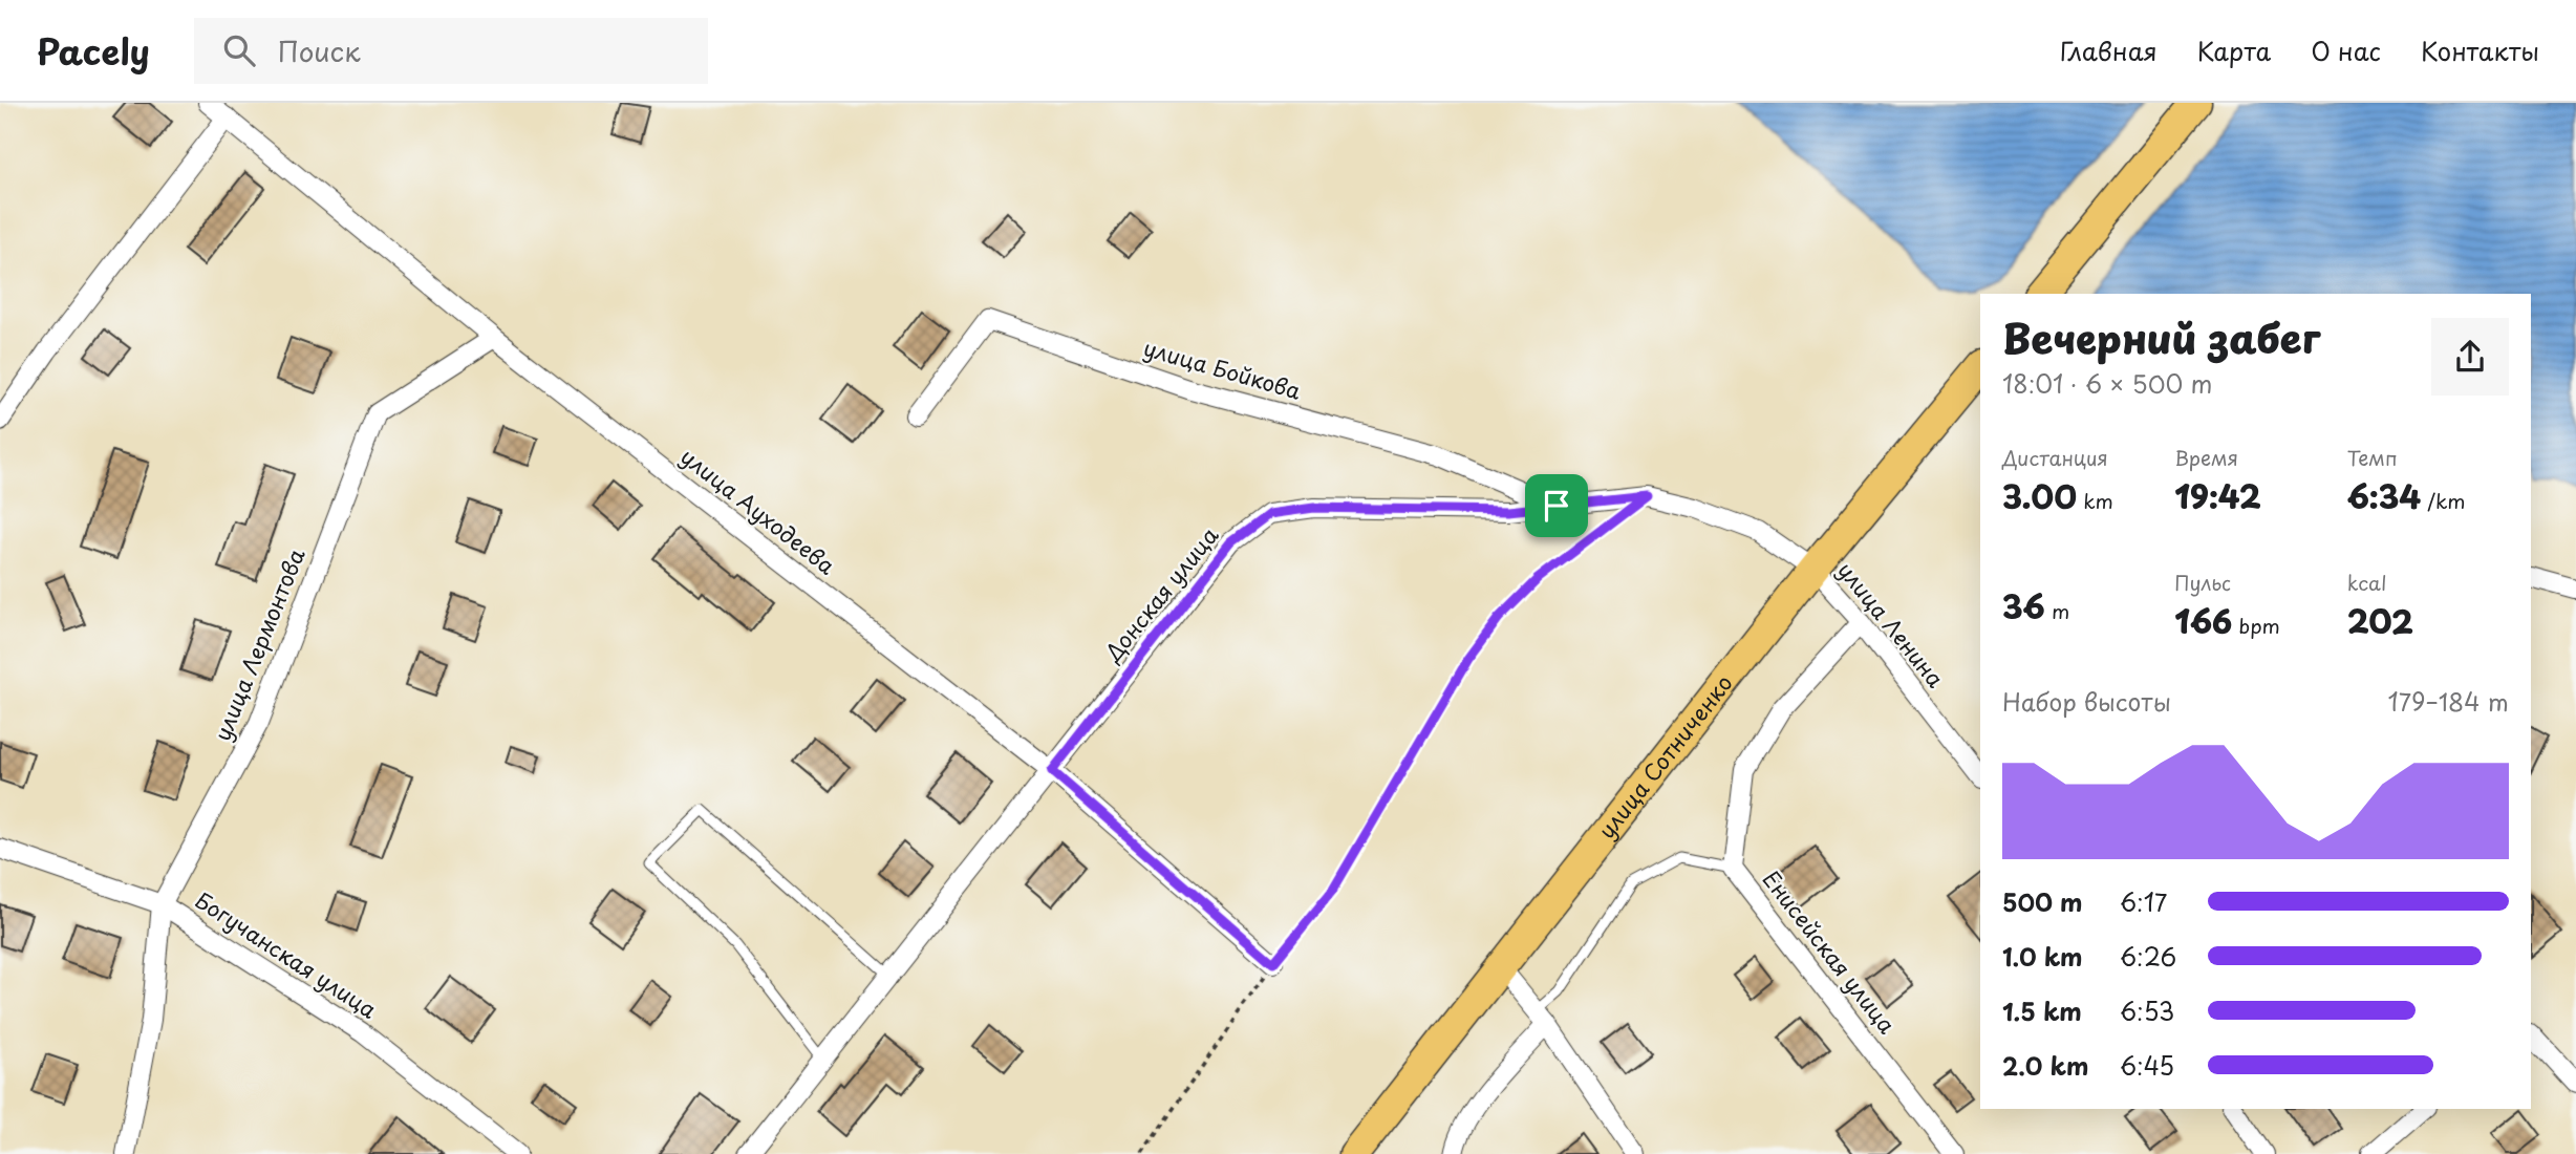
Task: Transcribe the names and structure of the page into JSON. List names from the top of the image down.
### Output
{
  "streets": {
    "main road": ["улица Сотниченко"],
    "street": [
      "улица Бойкова",
      "улица Ауходеева",
      "Донская улица",
      "улица Ленина",
      "улица Лермонтова",
      "Енисейская улица",
      "Богучанская улица"
    ]
  },
  "crossings": [
    ["улица Бойкова", "Донская улица"],
    ["улица Ауходеева", "Донская улица"],
    ["улица Ауходеева", "улица Лермонтова"],
    ["Донская улица", "улица Ленина"],
    ["Донская улица", "улица Сотниченко"],
    ["улица Ленина", "улица Сотниченко"],
    ["улица Ленина", "Енисейская улица"],
    ["улица Лермонтова", "Богучанская улица"]
  ],
  "page": {
    "header": "Pacely",
    "search": "Поиск",
    "nav": [
      "Главная",
      "Карта",
      "О нас",
      "Контакты"
    ],
    "heading": ["Вечерний забег", "18:01 · 6 × 500 m"],
    "stats": [
      ["Дистанция", "3.00 km"],
      ["Время", "19:42"],
      ["Темп", "6:34 /km"],
      ["36 m"],
      ["Пульс", "166 bpm"],
      ["kcal", "202"]
    ],
    "chart": ["Набор высоты", "179–184 m"],
    "list": [
      {
        "name": "500 m",
        "note": "6:17"
      },
      {
        "name": "1.0 km",
        "note": "6:26"
      },
      {
        "name": "1.5 km",
        "note": "6:53"
      },
      {
        "name": "2.0 km",
        "note": "6:45"
      }
    ]
  }
}
